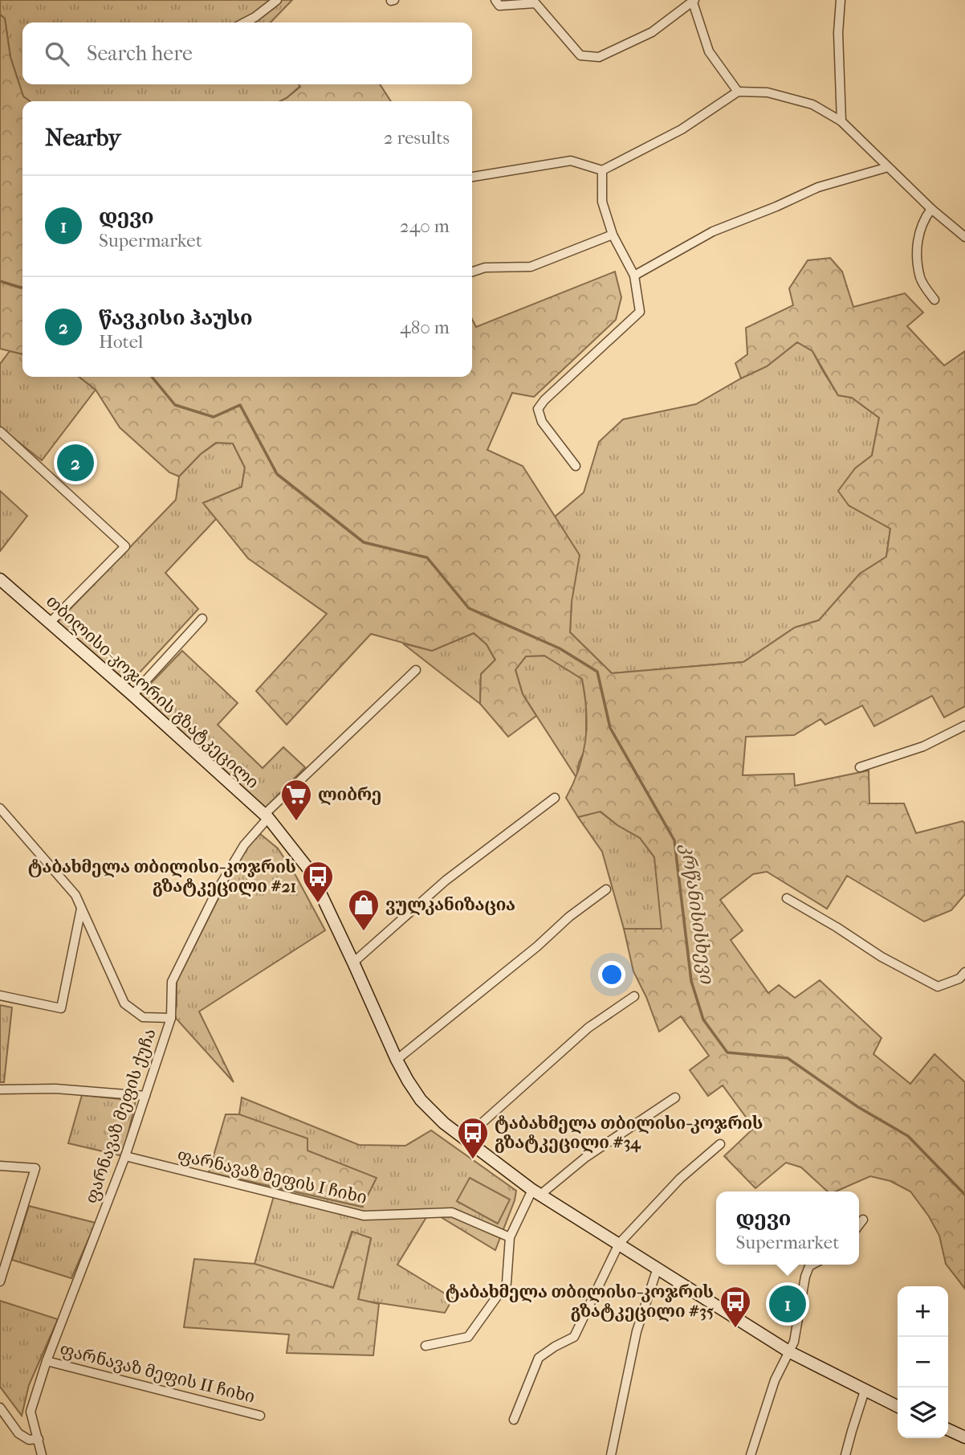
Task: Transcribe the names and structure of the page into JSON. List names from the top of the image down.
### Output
{
  "streets": {
    "main road": ["თბილისი-კოჯორის გზატკეცილი"],
    "street": ["ფარნავაზ მეფის ქუჩა", "ფარნავაზ მეფის I ჩიხი", "ფარნავაზ მეფის II ჩიხი"]
  },
  "crossings": [
    ["თბილისი-კოჯორის გზატკეცილი", "ფარნავაზ მეფის ქუჩა"],
    ["ფარნავაზ მეფის ქუჩა", "ფარნავაზ მეფის I ჩიხი"],
    ["ფარნავაზ მეფის ქუჩა", "ფარნავაზ მეფის II ჩიხი"]
  ],
  "water": ["კრწანისისხევი"],
  "places": {
    "supermarket": ["ლიბრე"],
    "bus stop": ["ტაბახმელა თბილისი-კოჯრის გზატკეცილი #21", "ტაბახმელა თბილისი-კოჯრის გზატკეცილი #34", "ტაბახმელა თბილისი-კოჯრის გზატკეცილი #35"],
    "shop": ["ვულკანიზაცია"]
  },
  "page": {
    "search": "Search here",
    "heading": ["Nearby", "2 results"],
    "list": [
      {
        "mark": "1",
        "name": "დევი",
        "note": "Supermarket",
        "value": "240 m"
      },
      {
        "mark": "2",
        "name": "წავკისი ჰაუსი",
        "note": "Hotel",
        "value": "480 m"
      }
    ],
    "pins": ["2", "1"],
    "popup": ["დევი", "Supermarket"],
    "map_buttons": ["+", "−"]
  }
}
